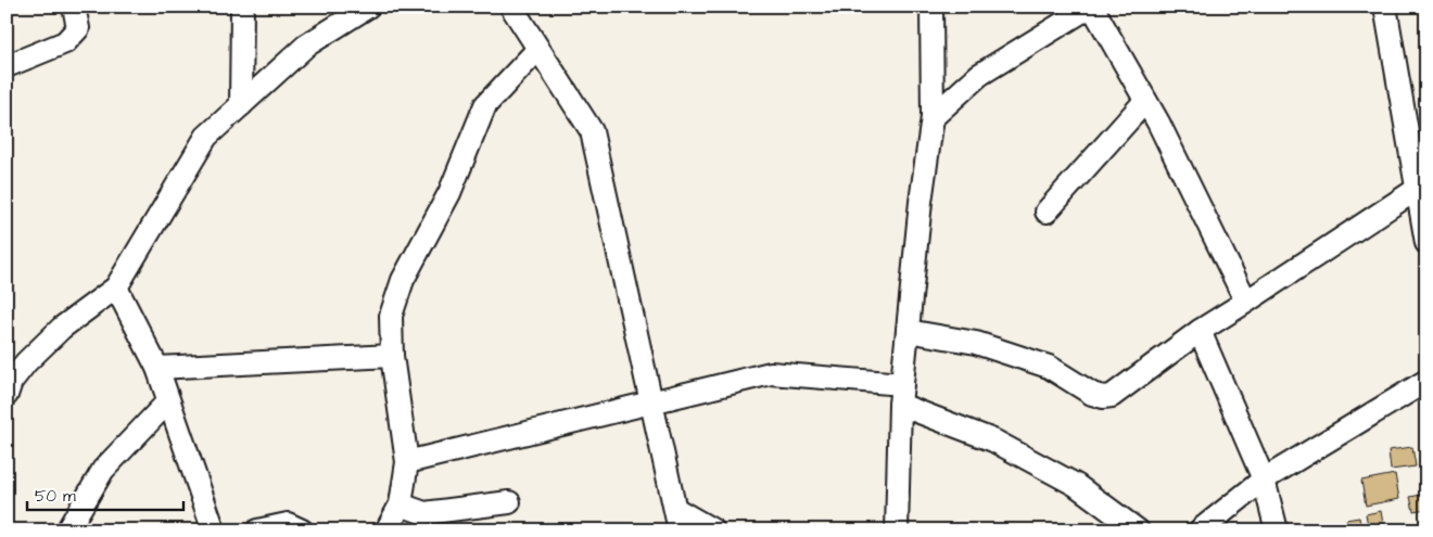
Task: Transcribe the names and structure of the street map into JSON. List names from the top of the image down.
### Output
{
  "scale_bar": "50 m"
}
